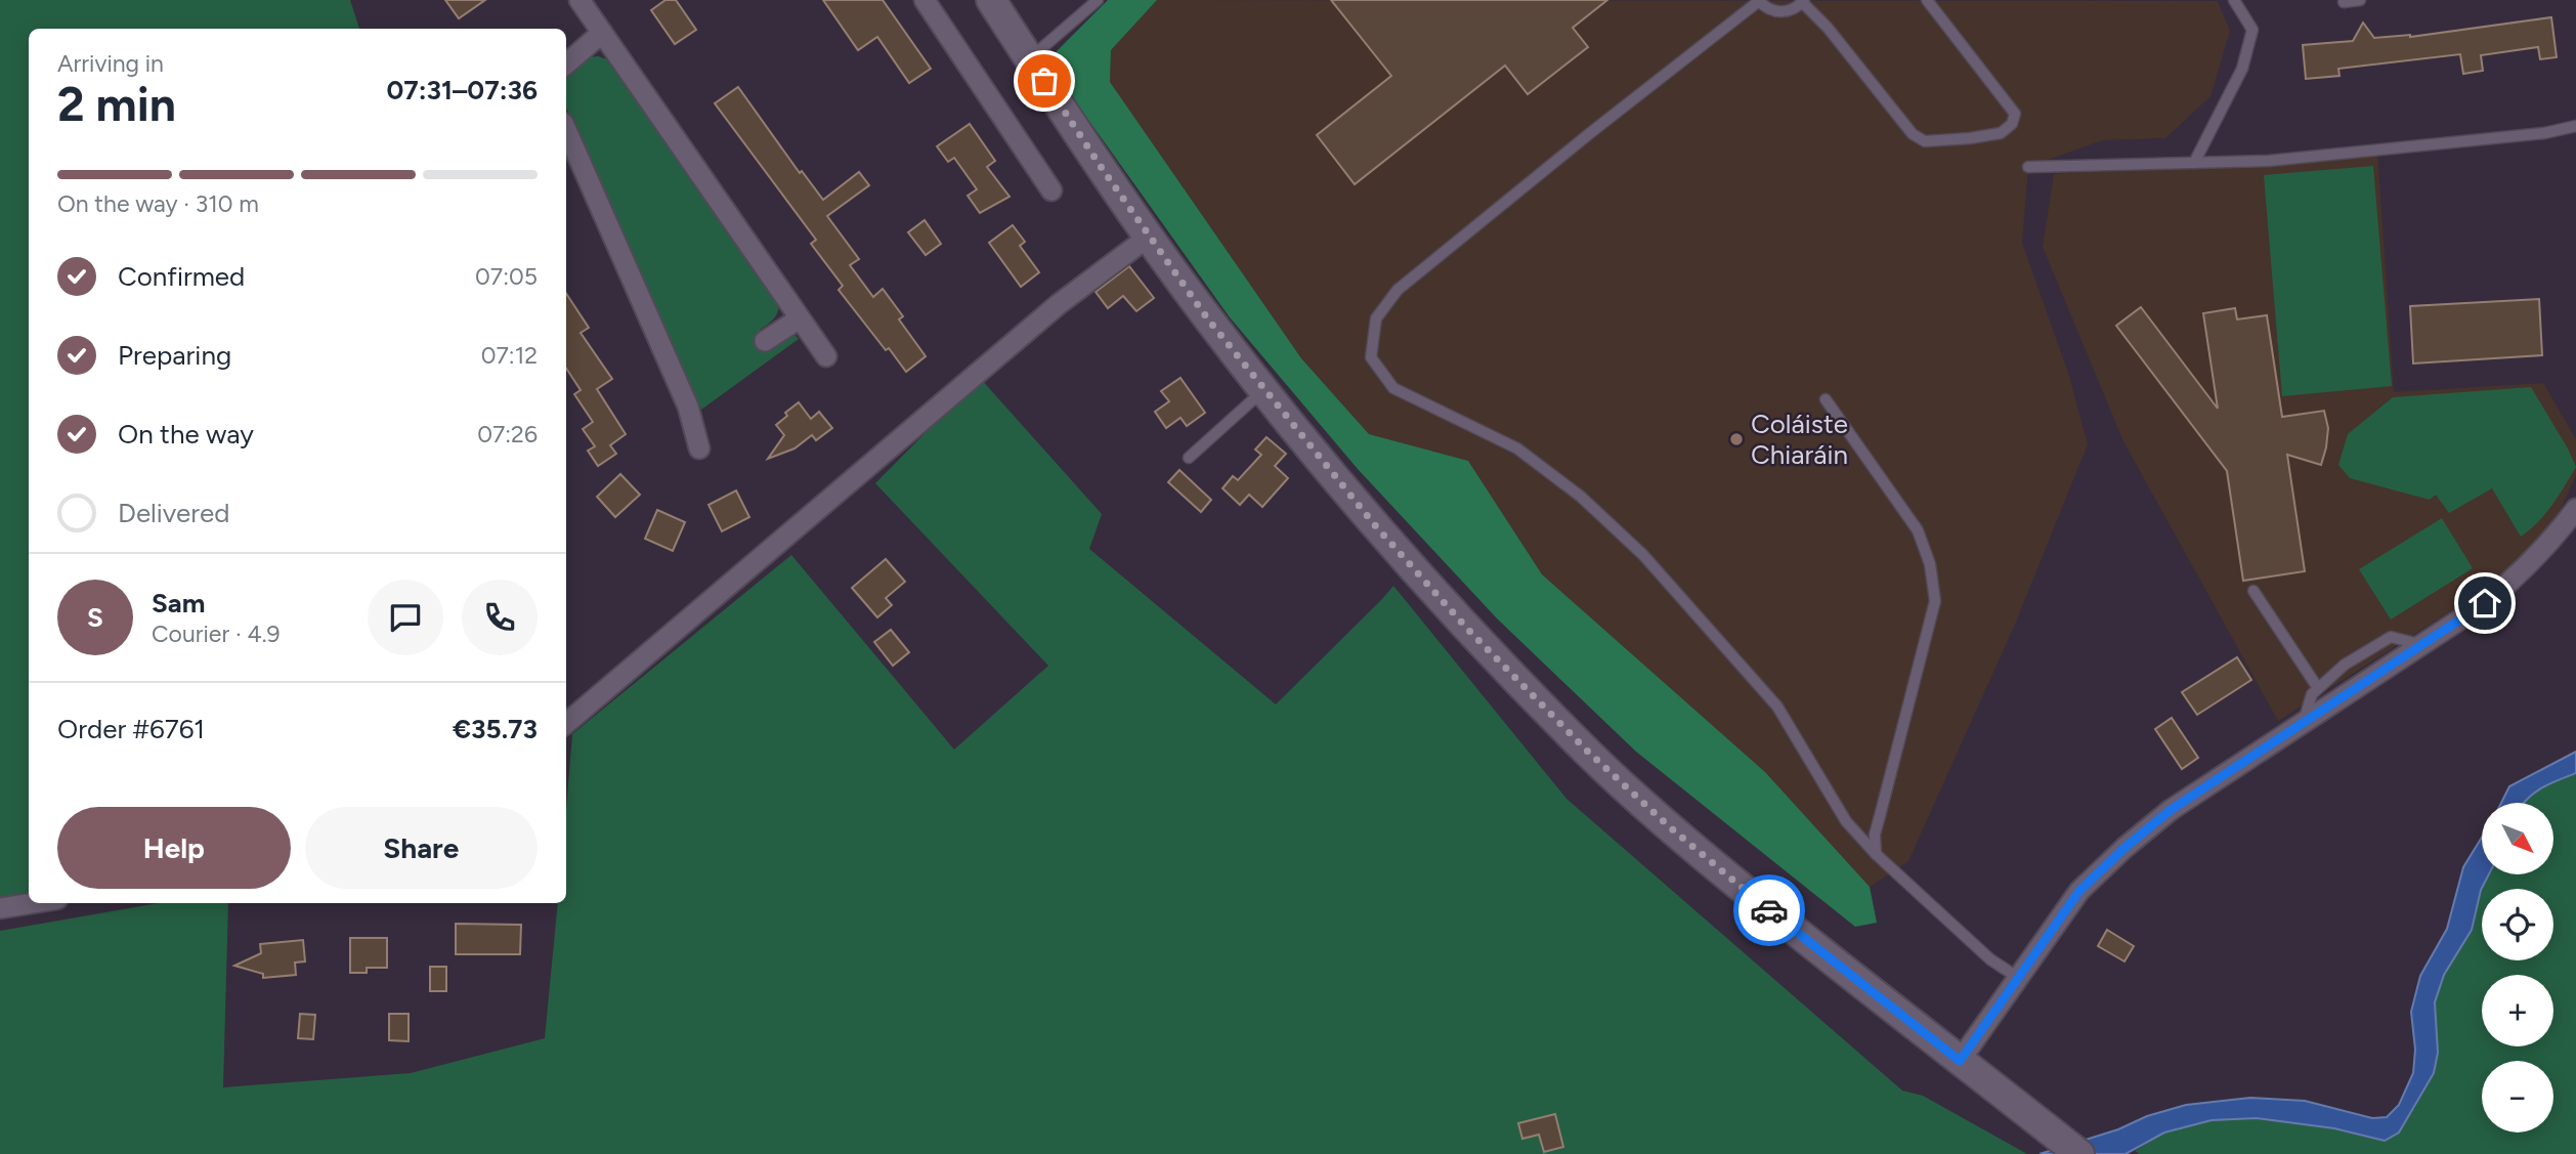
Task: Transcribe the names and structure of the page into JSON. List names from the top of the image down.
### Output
{
  "places": ["Coláiste Chiaráin"],
  "north": "bottom right",
  "page": {
    "heading": ["2 min", "Arriving in", "07:31–07:36"],
    "panel": [
      "Sam",
      "Courier · 4.9",
      "Order #6761",
      "€35.73"
    ],
    "bar": "On the way · 310 m",
    "list": [
      ["Confirmed", "07:05"],
      ["Preparing", "07:12"],
      ["On the way", "07:26"],
      "Delivered"
    ],
    "round": "S",
    "buttons": ["Help", "Share"],
    "map_buttons": ["+", "−"]
  }
}
